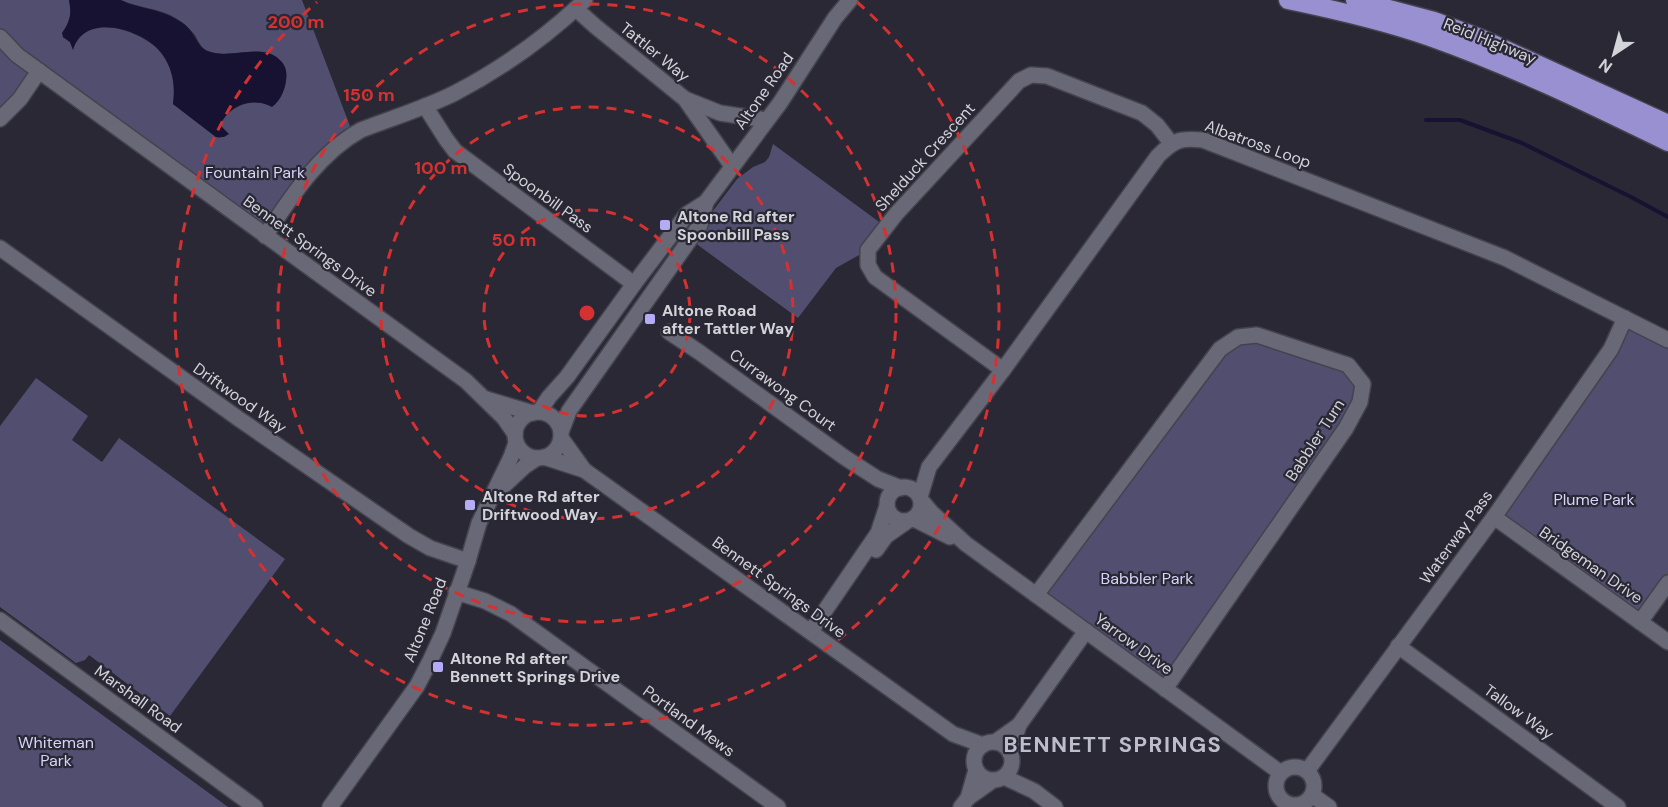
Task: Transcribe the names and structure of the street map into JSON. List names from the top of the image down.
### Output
{
  "streets": {
    "highway": ["Reid Highway"],
    "street": [
      "Tattler Way",
      "Altone Road",
      "Albatross Loop",
      "Shelduck Crescent",
      "Spoonbill Pass",
      "Bennett Springs Drive",
      "Currawong Court",
      "Driftwood Way",
      "Babbler Turn",
      "Waterway Pass",
      "Bridgeman Drive",
      "Yarrow Drive",
      "Marshall Road",
      "Tallow Way",
      "Portland Mews"
    ]
  },
  "crossings": [
    ["Tattler Way", "Altone Road"],
    ["Altone Road", "Spoonbill Pass"],
    ["Altone Road", "Bennett Springs Drive"],
    ["Altone Road", "Driftwood Way"],
    ["Altone Road", "Portland Mews"],
    ["Albatross Loop", "Shelduck Crescent"],
    ["Albatross Loop", "Waterway Pass"],
    ["Babbler Turn", "Yarrow Drive"],
    ["Waterway Pass", "Bridgeman Drive"],
    ["Waterway Pass", "Yarrow Drive"],
    ["Waterway Pass", "Tallow Way"]
  ],
  "districts": ["BENNETT SPRINGS"],
  "parks": [
    "Fountain Park",
    "Plume Park",
    "Babbler Park",
    "Whiteman Park"
  ],
  "places": {
    "transit": [
      "Altone Rd after Spoonbill Pass",
      "Altone Road after Tattler Way",
      "Altone Rd after Driftwood Way",
      "Altone Rd after Bennett Springs Drive"
    ]
  },
  "north": "bottom left",
  "rings": [
    "200 m",
    "150 m",
    "100 m",
    "50 m"
  ]
}
